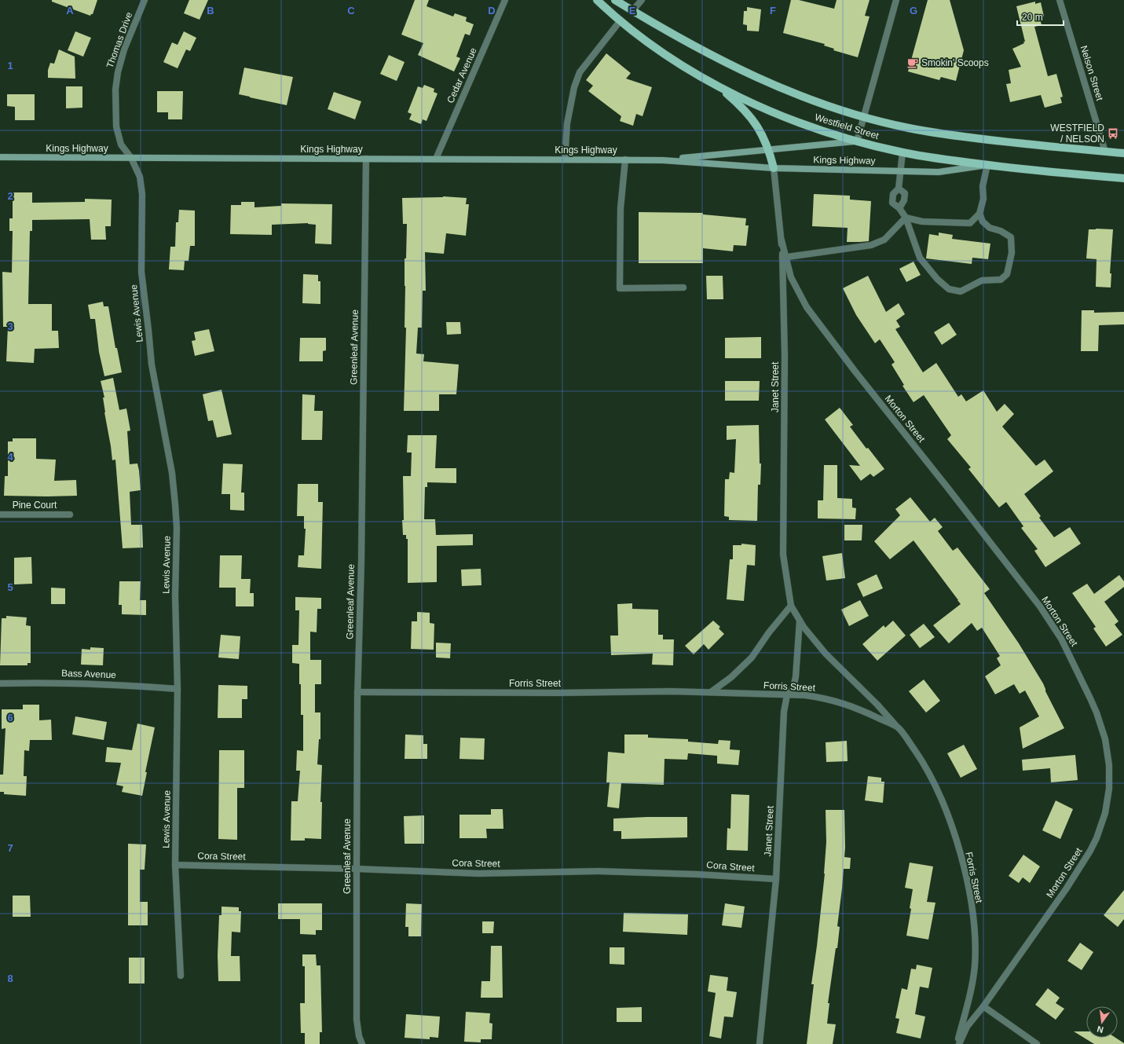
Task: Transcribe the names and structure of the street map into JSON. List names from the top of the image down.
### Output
{
  "streets": {
    "main road": ["Westfield Street", "Kings Highway"],
    "street": [
      "Thomas Drive",
      "Nelson Street",
      "Cedar Avenue",
      "Lewis Avenue",
      "Greenleaf Avenue",
      "Janet Street",
      "Morton Street",
      "Pine Court",
      "Bass Avenue",
      "Forris Street",
      "Cora Street"
    ]
  },
  "crossings": [
    ["Thomas Drive", "Kings Highway"],
    ["Thomas Drive", "Lewis Avenue"],
    ["Nelson Street", "Westfield Street"],
    ["Cedar Avenue", "Kings Highway"],
    ["Westfield Street", "Kings Highway"],
    ["Kings Highway", "Lewis Avenue"],
    ["Kings Highway", "Greenleaf Avenue"],
    ["Kings Highway", "Janet Street"],
    ["Lewis Avenue", "Bass Avenue"],
    ["Lewis Avenue", "Cora Street"],
    ["Greenleaf Avenue", "Forris Street"],
    ["Greenleaf Avenue", "Cora Street"],
    ["Janet Street", "Morton Street"],
    ["Janet Street", "Forris Street"],
    ["Janet Street", "Cora Street"],
    ["Morton Street", "Forris Street"]
  ],
  "places": {
    "cafe": ["Smokin' Scoops"],
    "bus stop": ["WESTFIELD / NELSON"]
  },
  "scale_bar": "20 m",
  "north": "bottom",
  "grid": {
    "columns": [
      "A",
      "B",
      "C",
      "D",
      "E",
      "F",
      "G"
    ],
    "rows": [
      "1",
      "2",
      "3",
      "4",
      "5",
      "6",
      "7",
      "8"
    ]
  }
}
